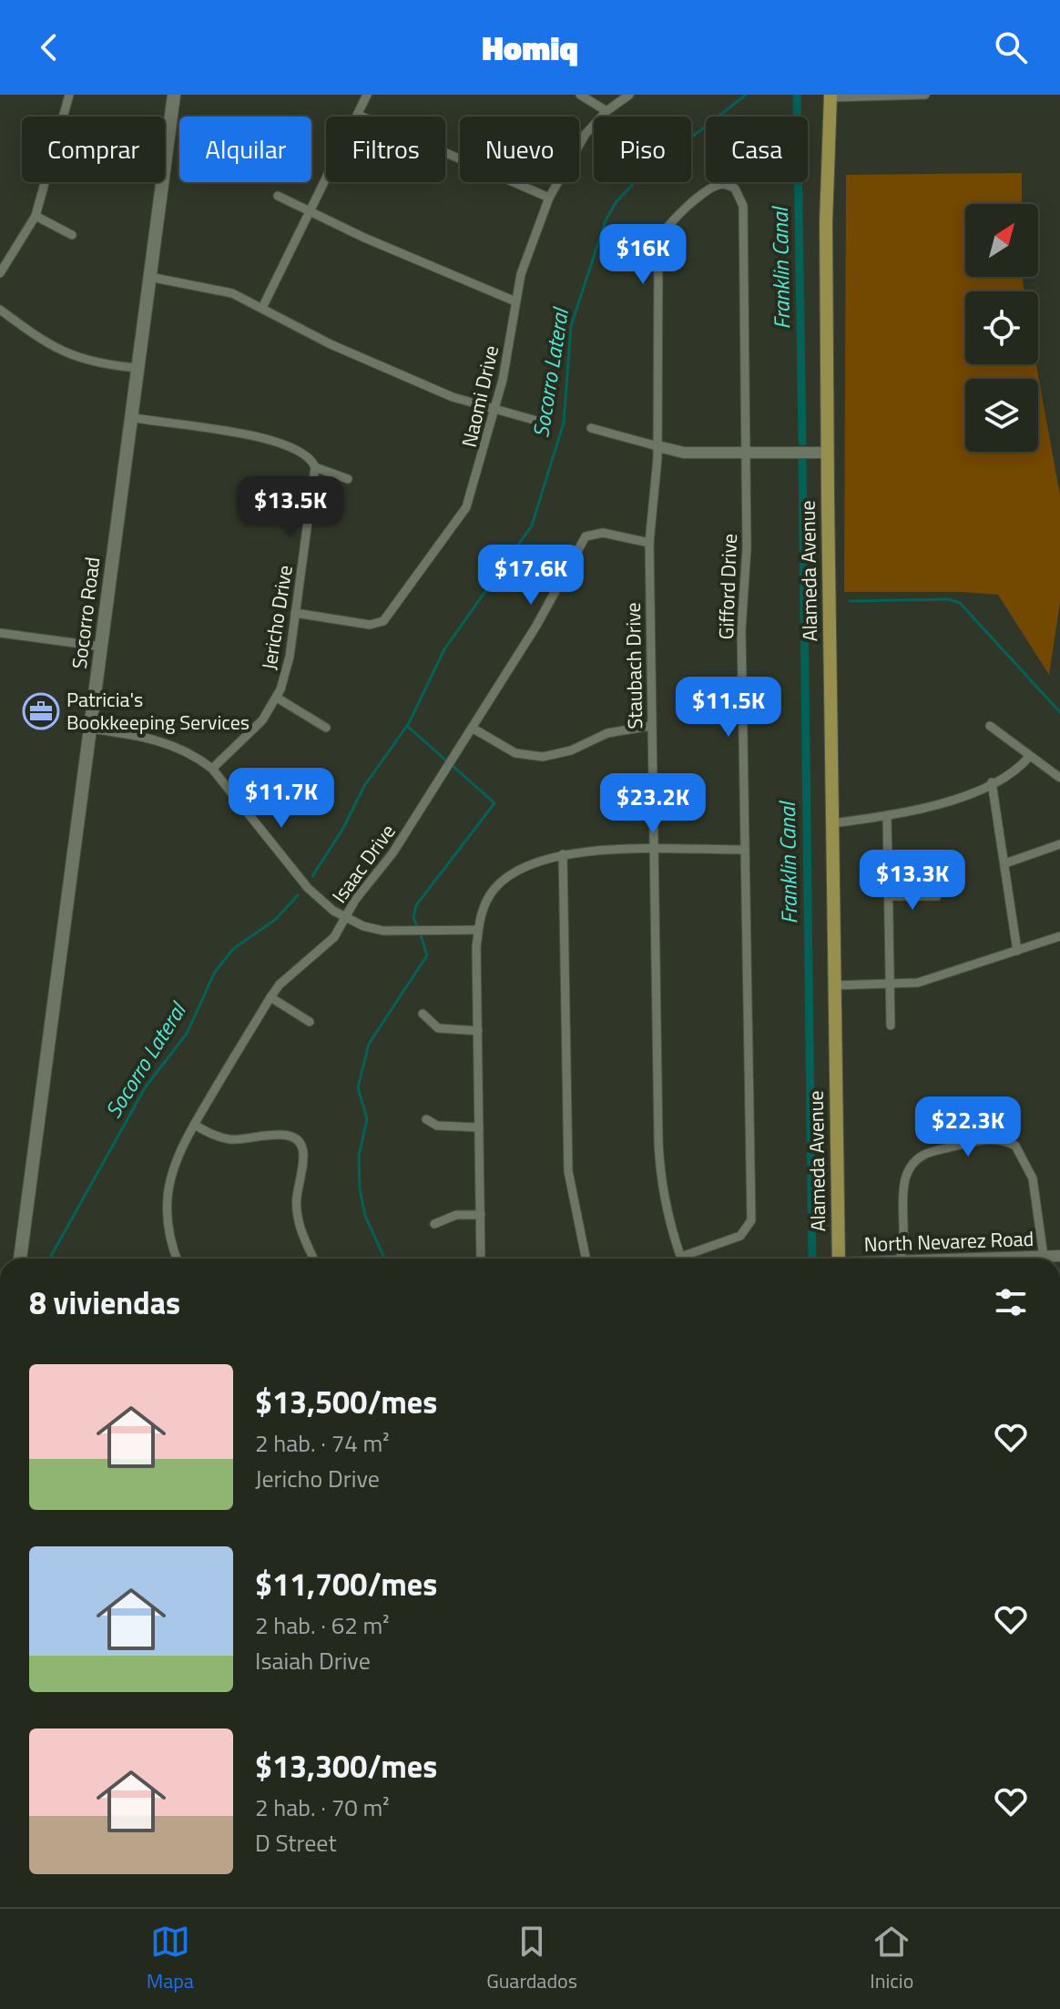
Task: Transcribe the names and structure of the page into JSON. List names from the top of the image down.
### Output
{
  "streets": {
    "main road": ["Alameda Avenue", "Socorro Road"],
    "street": [
      "Naomi Drive",
      "Gifford Drive",
      "Jericho Drive",
      "Staubach Drive",
      "Isaac Drive",
      "North Nevarez Road"
    ]
  },
  "crossings": [
    ["Naomi Drive", "Jericho Drive"],
    ["Gifford Drive", "Staubach Drive"],
    ["Staubach Drive", "Isaac Drive"]
  ],
  "water": ["Franklin Canal", "Socorro Lateral"],
  "places": {
    "office": ["Patricia's Bookkeeping Services"]
  },
  "north": "top right",
  "page": {
    "header": "Homiq",
    "chip": [
      "Comprar",
      "Alquilar",
      "Filtros",
      "Nuevo",
      "Piso",
      "Casa"
    ],
    "price": [
      "$16K",
      "$13.5K",
      "$17.6K",
      "$11.5K",
      "$11.7K",
      "$23.2K",
      "$13.3K",
      "$22.3K"
    ],
    "heading": "8 viviendas",
    "list": [
      {
        "name": "$13,500/mes",
        "note": "2 hab. · 74 m² · Jericho Drive"
      },
      {
        "name": "$11,700/mes",
        "note": "2 hab. · 62 m² · Isaiah Drive"
      },
      {
        "name": "$13,300/mes",
        "note": "2 hab. · 70 m² · D Street"
      }
    ],
    "tabs": ["Mapa", "Guardados", "Inicio"]
  }
}
